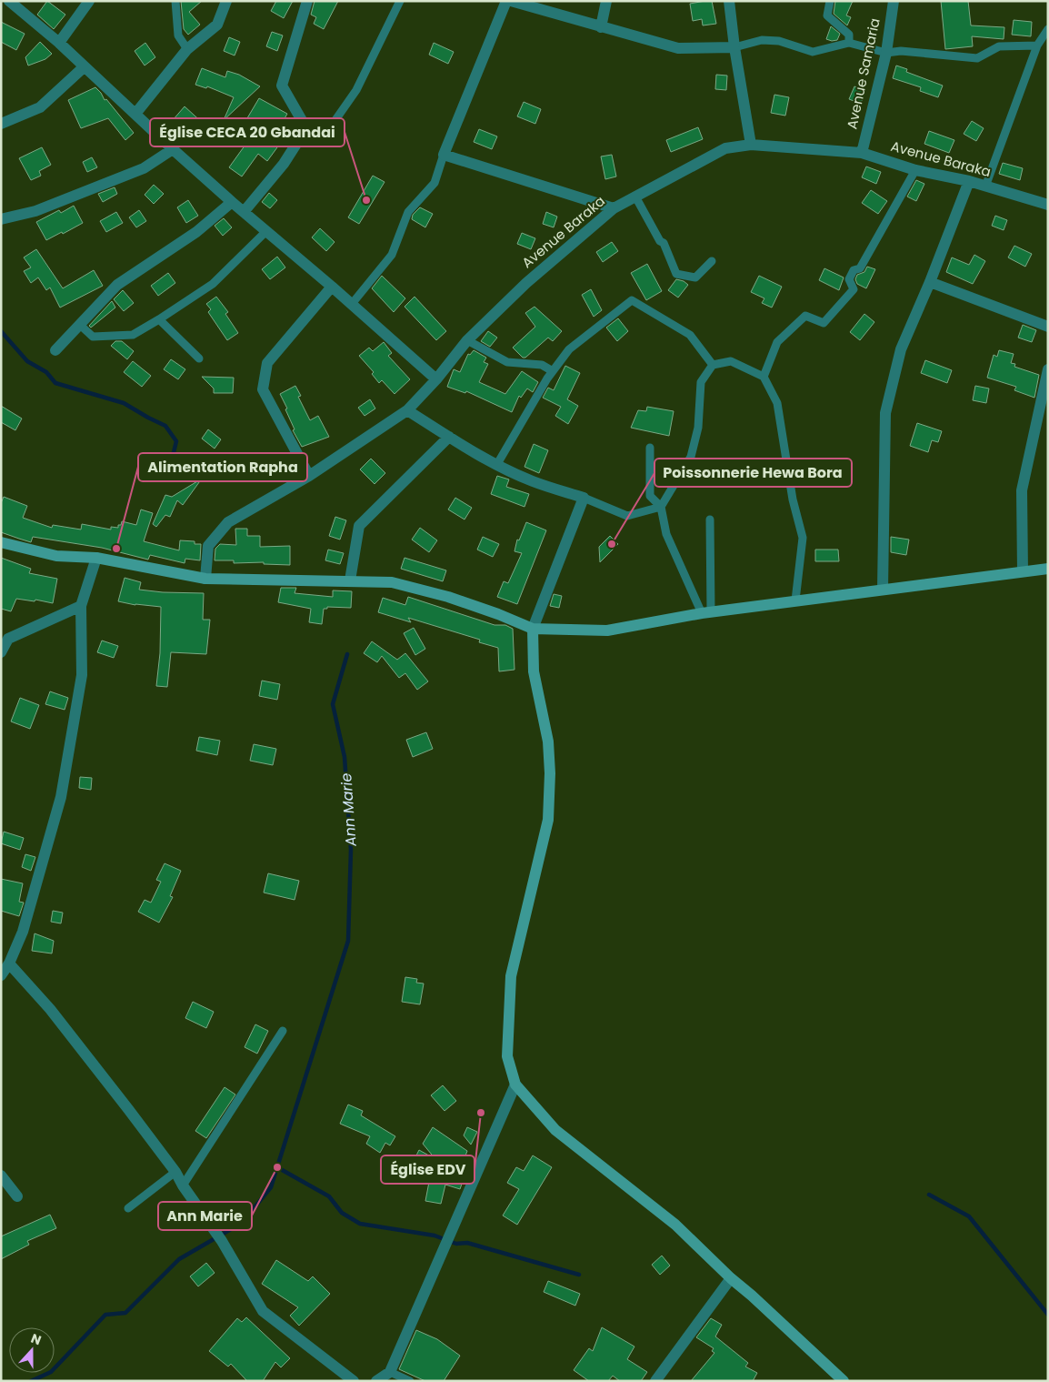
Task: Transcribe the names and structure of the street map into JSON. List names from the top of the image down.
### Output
{
  "streets": {
    "street": ["Avenue Samaria", "Avenue Baraka"]
  },
  "crossings": [
    ["Avenue Samaria", "Avenue Baraka"]
  ],
  "water": ["Ann Marie"],
  "places": [
    "Église CECA 20 Gbandai",
    "Poissonnerie Hewa Bora",
    "Alimentation Rapha",
    "Église EDV",
    "Ann Marie"
  ],
  "north": "top"
}
